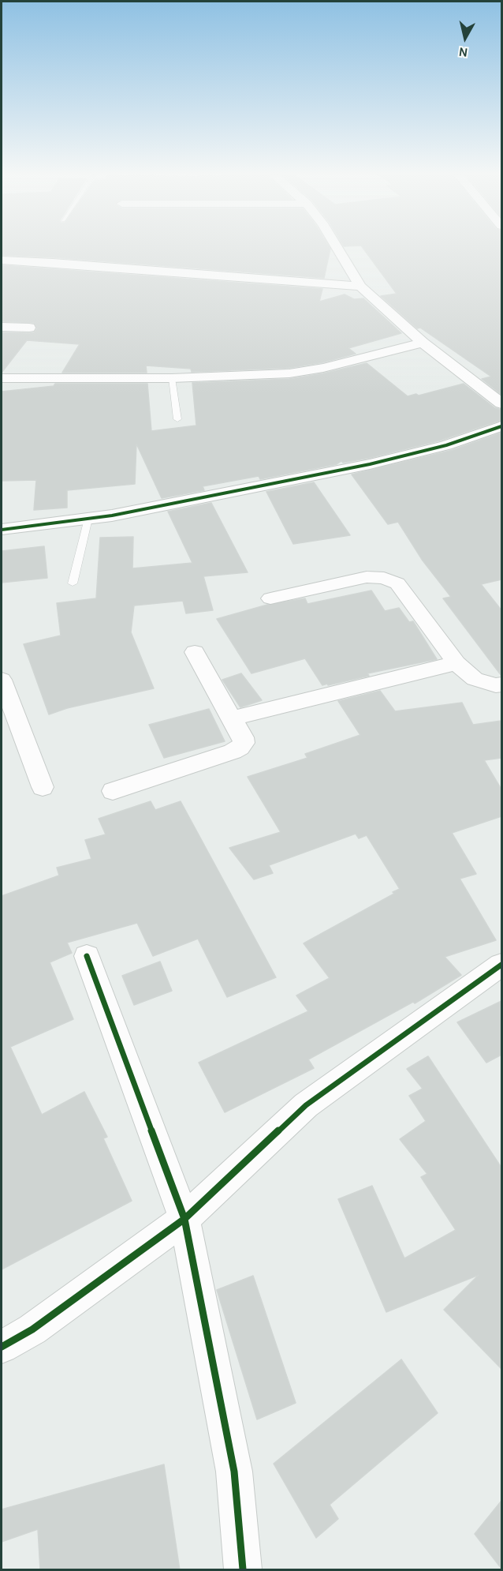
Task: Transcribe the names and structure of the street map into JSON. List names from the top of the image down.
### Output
{
  "north": "bottom"
}
